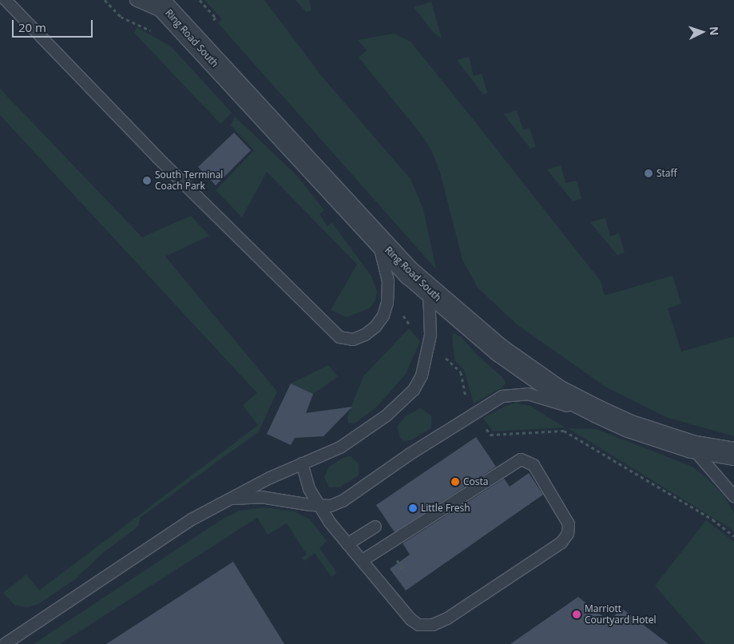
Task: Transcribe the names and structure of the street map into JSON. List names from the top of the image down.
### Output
{
  "streets": {
    "street": ["Ring Road South"]
  },
  "places": [
    "Staff",
    "South Terminal Coach Park",
    "Costa",
    "Little Fresh",
    "Marriott Courtyard Hotel"
  ],
  "scale_bar": "20 m",
  "north": "right"
}
